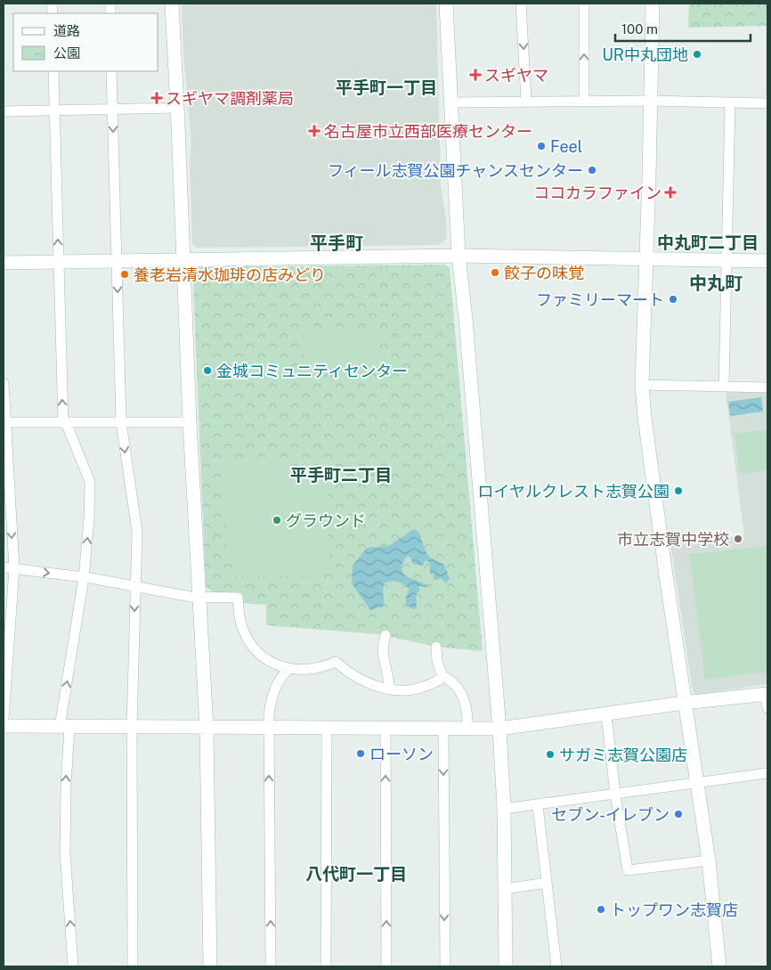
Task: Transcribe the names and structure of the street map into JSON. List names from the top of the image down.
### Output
{
  "districts": [
    "平手町一丁目",
    "中丸町二丁目",
    "平手町",
    "中丸町",
    "平手町二丁目",
    "八代町一丁目"
  ],
  "places": {
    "other": [
      "UR中丸団地",
      "Feel",
      "フィール志賀公園チャンスセンター",
      "餃子の味覚",
      "養老岩清水珈琲の店みどり",
      "ファミリーマート",
      "金城コミュニティセンター",
      "ロイヤルクレスト志賀公園",
      "グラウンド",
      "市立志賀中学校",
      "ローソン",
      "サガミ志賀公園店",
      "セブン-イレブン",
      "トップワン志賀店"
    ],
    "health": [
      "スギヤマ",
      "スギヤマ調剤薬局",
      "名古屋市立西部医療センター",
      "ココカラファイン"
    ]
  },
  "legend": ["道路", "公園"],
  "scale_bar": "100 m"
}
